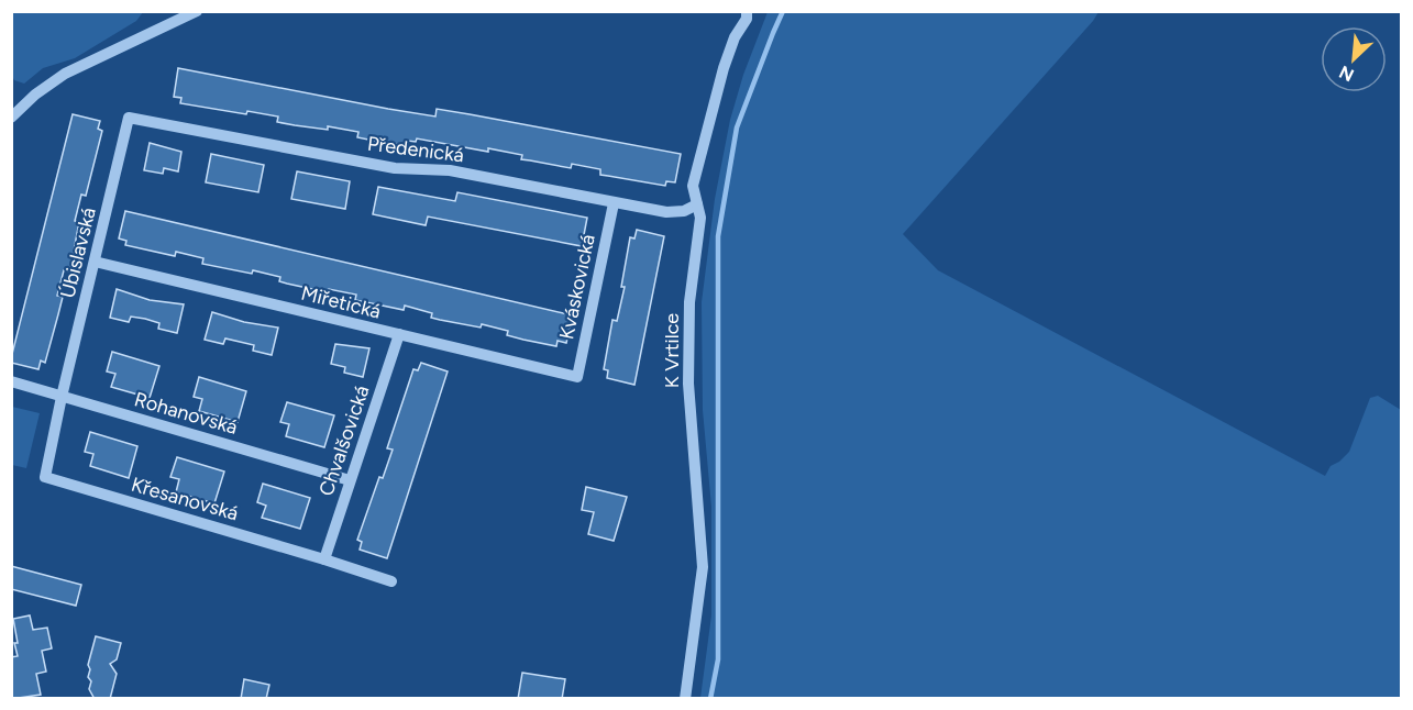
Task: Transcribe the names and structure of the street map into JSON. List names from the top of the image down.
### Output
{
  "streets": {
    "street": [
      "Předenická",
      "Úbislavská",
      "Kváskovická",
      "Miřetická",
      "K Vrtilce",
      "Rohanovská",
      "Chvalšovická",
      "Křesanovská"
    ]
  },
  "crossings": [
    ["Předenická", "Úbislavská"],
    ["Předenická", "Kváskovická"],
    ["Předenická", "K Vrtilce"],
    ["Úbislavská", "Miřetická"],
    ["Úbislavská", "Rohanovská"],
    ["Úbislavská", "Křesanovská"],
    ["Kváskovická", "Miřetická"],
    ["Miřetická", "Chvalšovická"],
    ["Rohanovská", "Chvalšovická"],
    ["Rohanovská", "Křesanovská"],
    ["Chvalšovická", "Křesanovská"]
  ],
  "north": "bottom left"
}
